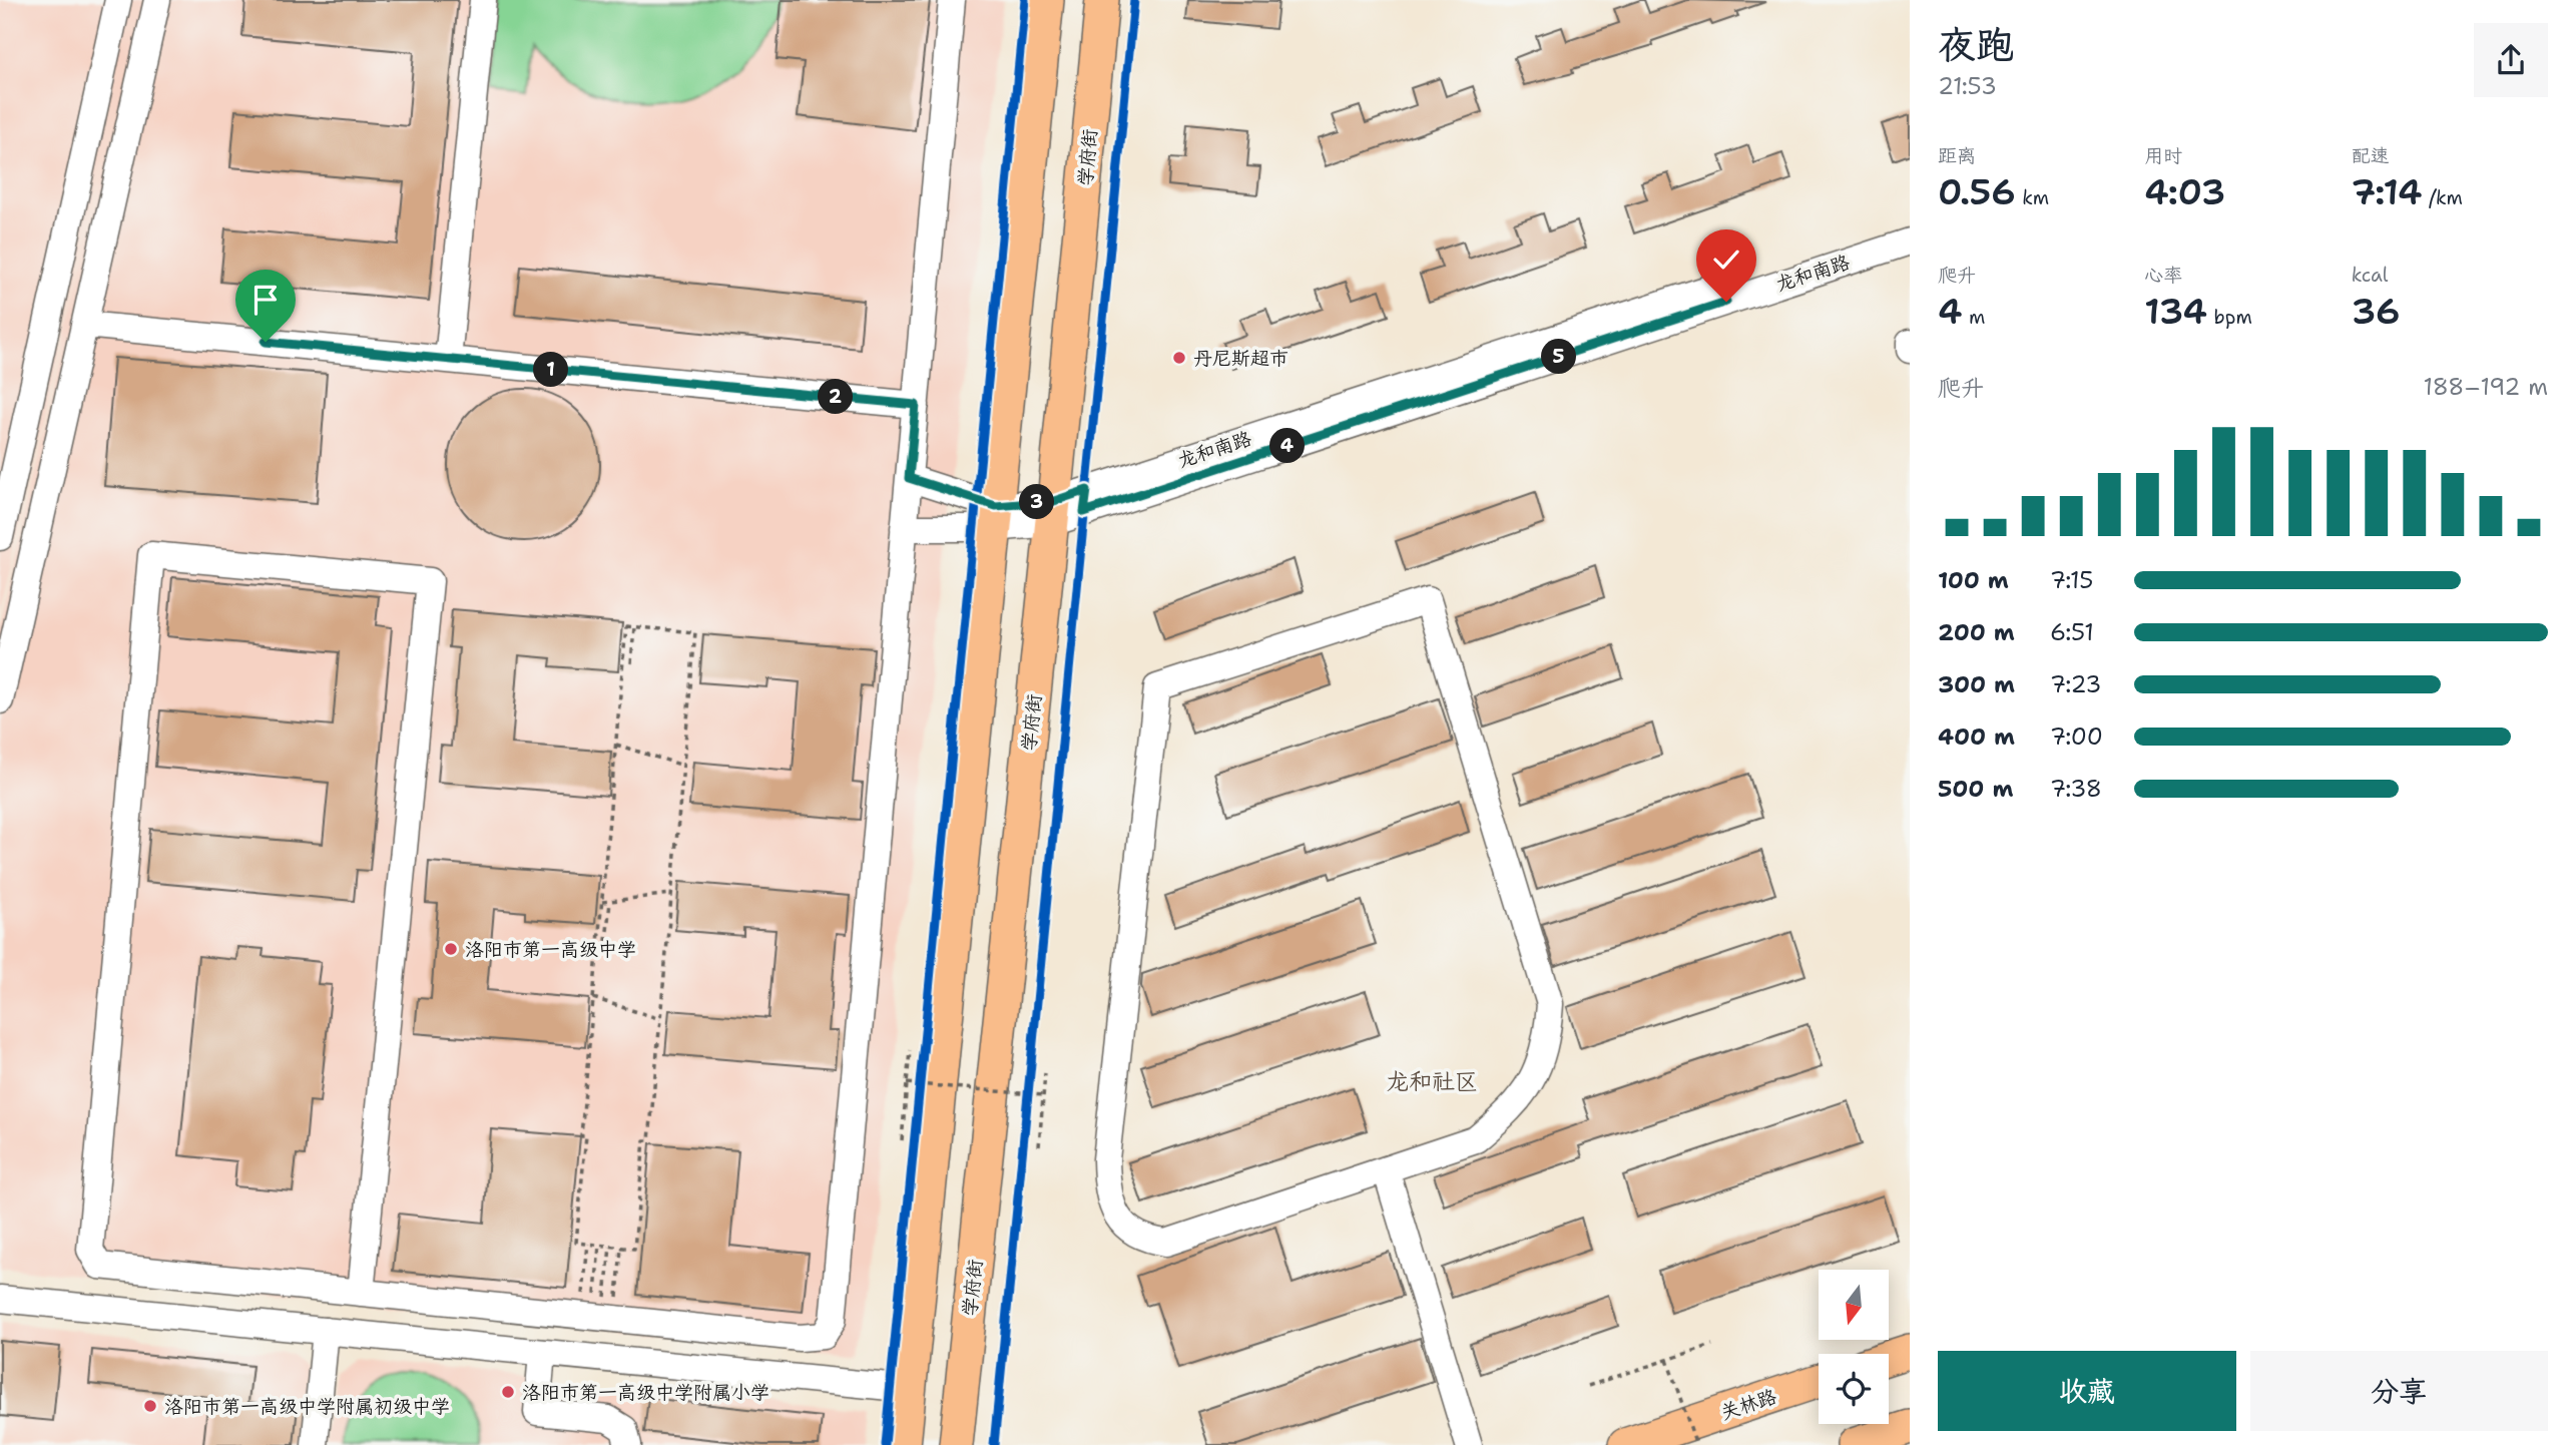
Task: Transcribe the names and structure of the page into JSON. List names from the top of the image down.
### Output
{
  "streets": {
    "main road": ["学府街", "关林路"],
    "street": ["龙和南路"]
  },
  "crossings": [
    ["学府街", "龙和南路"]
  ],
  "districts": ["龙和社区"],
  "places": [
    "丹尼斯超市",
    "洛阳市第一高级中学",
    "洛阳市第一高级中学附属小学",
    "洛阳市第一高级中学附属初级中学"
  ],
  "north": "bottom",
  "page": {
    "heading": ["夜跑", "21:53"],
    "stats": [
      ["距离", "0.56 km"],
      ["用时", "4:03"],
      ["配速", "7:14 /km"],
      ["爬升", "4 m"],
      ["心率", "134 bpm"],
      ["kcal", "36"]
    ],
    "pins": [
      "5",
      "1",
      "2",
      "4",
      "3"
    ],
    "chart": ["爬升", "188–192 m"],
    "list": [
      {
        "name": "100 m",
        "note": "7:15"
      },
      {
        "name": "200 m",
        "note": "6:51"
      },
      {
        "name": "300 m",
        "note": "7:23"
      },
      {
        "name": "400 m",
        "note": "7:00"
      },
      {
        "name": "500 m",
        "note": "7:38"
      }
    ],
    "buttons": ["收藏", "分享"]
  }
}
